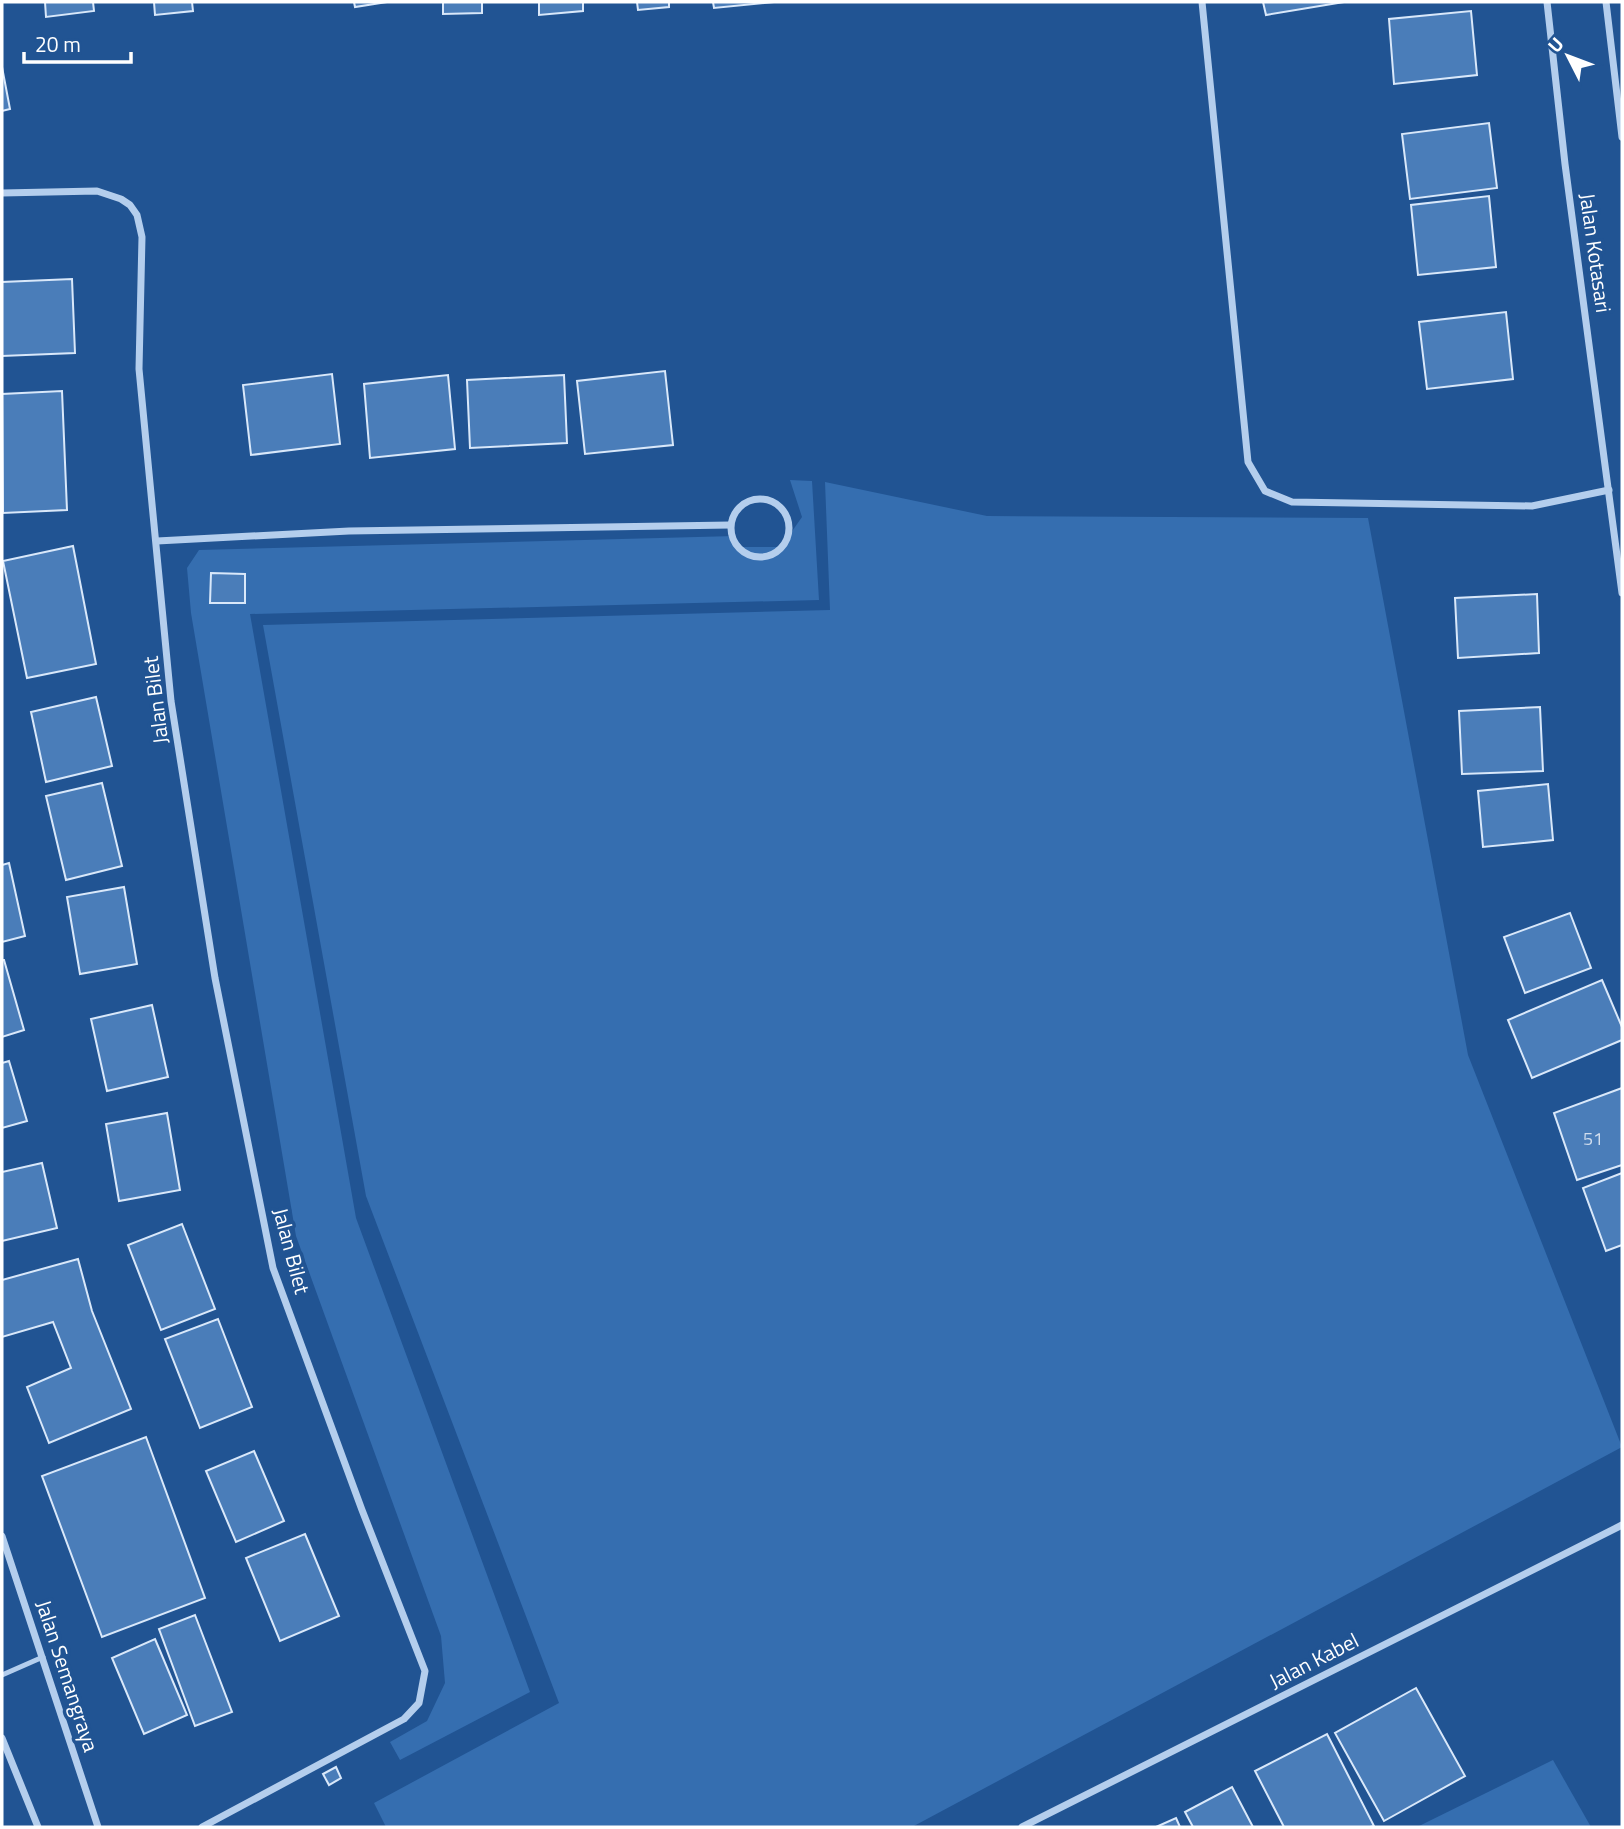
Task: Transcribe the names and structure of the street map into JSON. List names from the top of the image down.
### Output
{
  "streets": {
    "street": [
      "Jalan Kotasari",
      "Jalan Bilet",
      "Jalan Kabel",
      "Jalan Semangraya"
    ]
  },
  "house_numbers": ["51"],
  "scale_bar": "20 m",
  "north": "top left"
}
